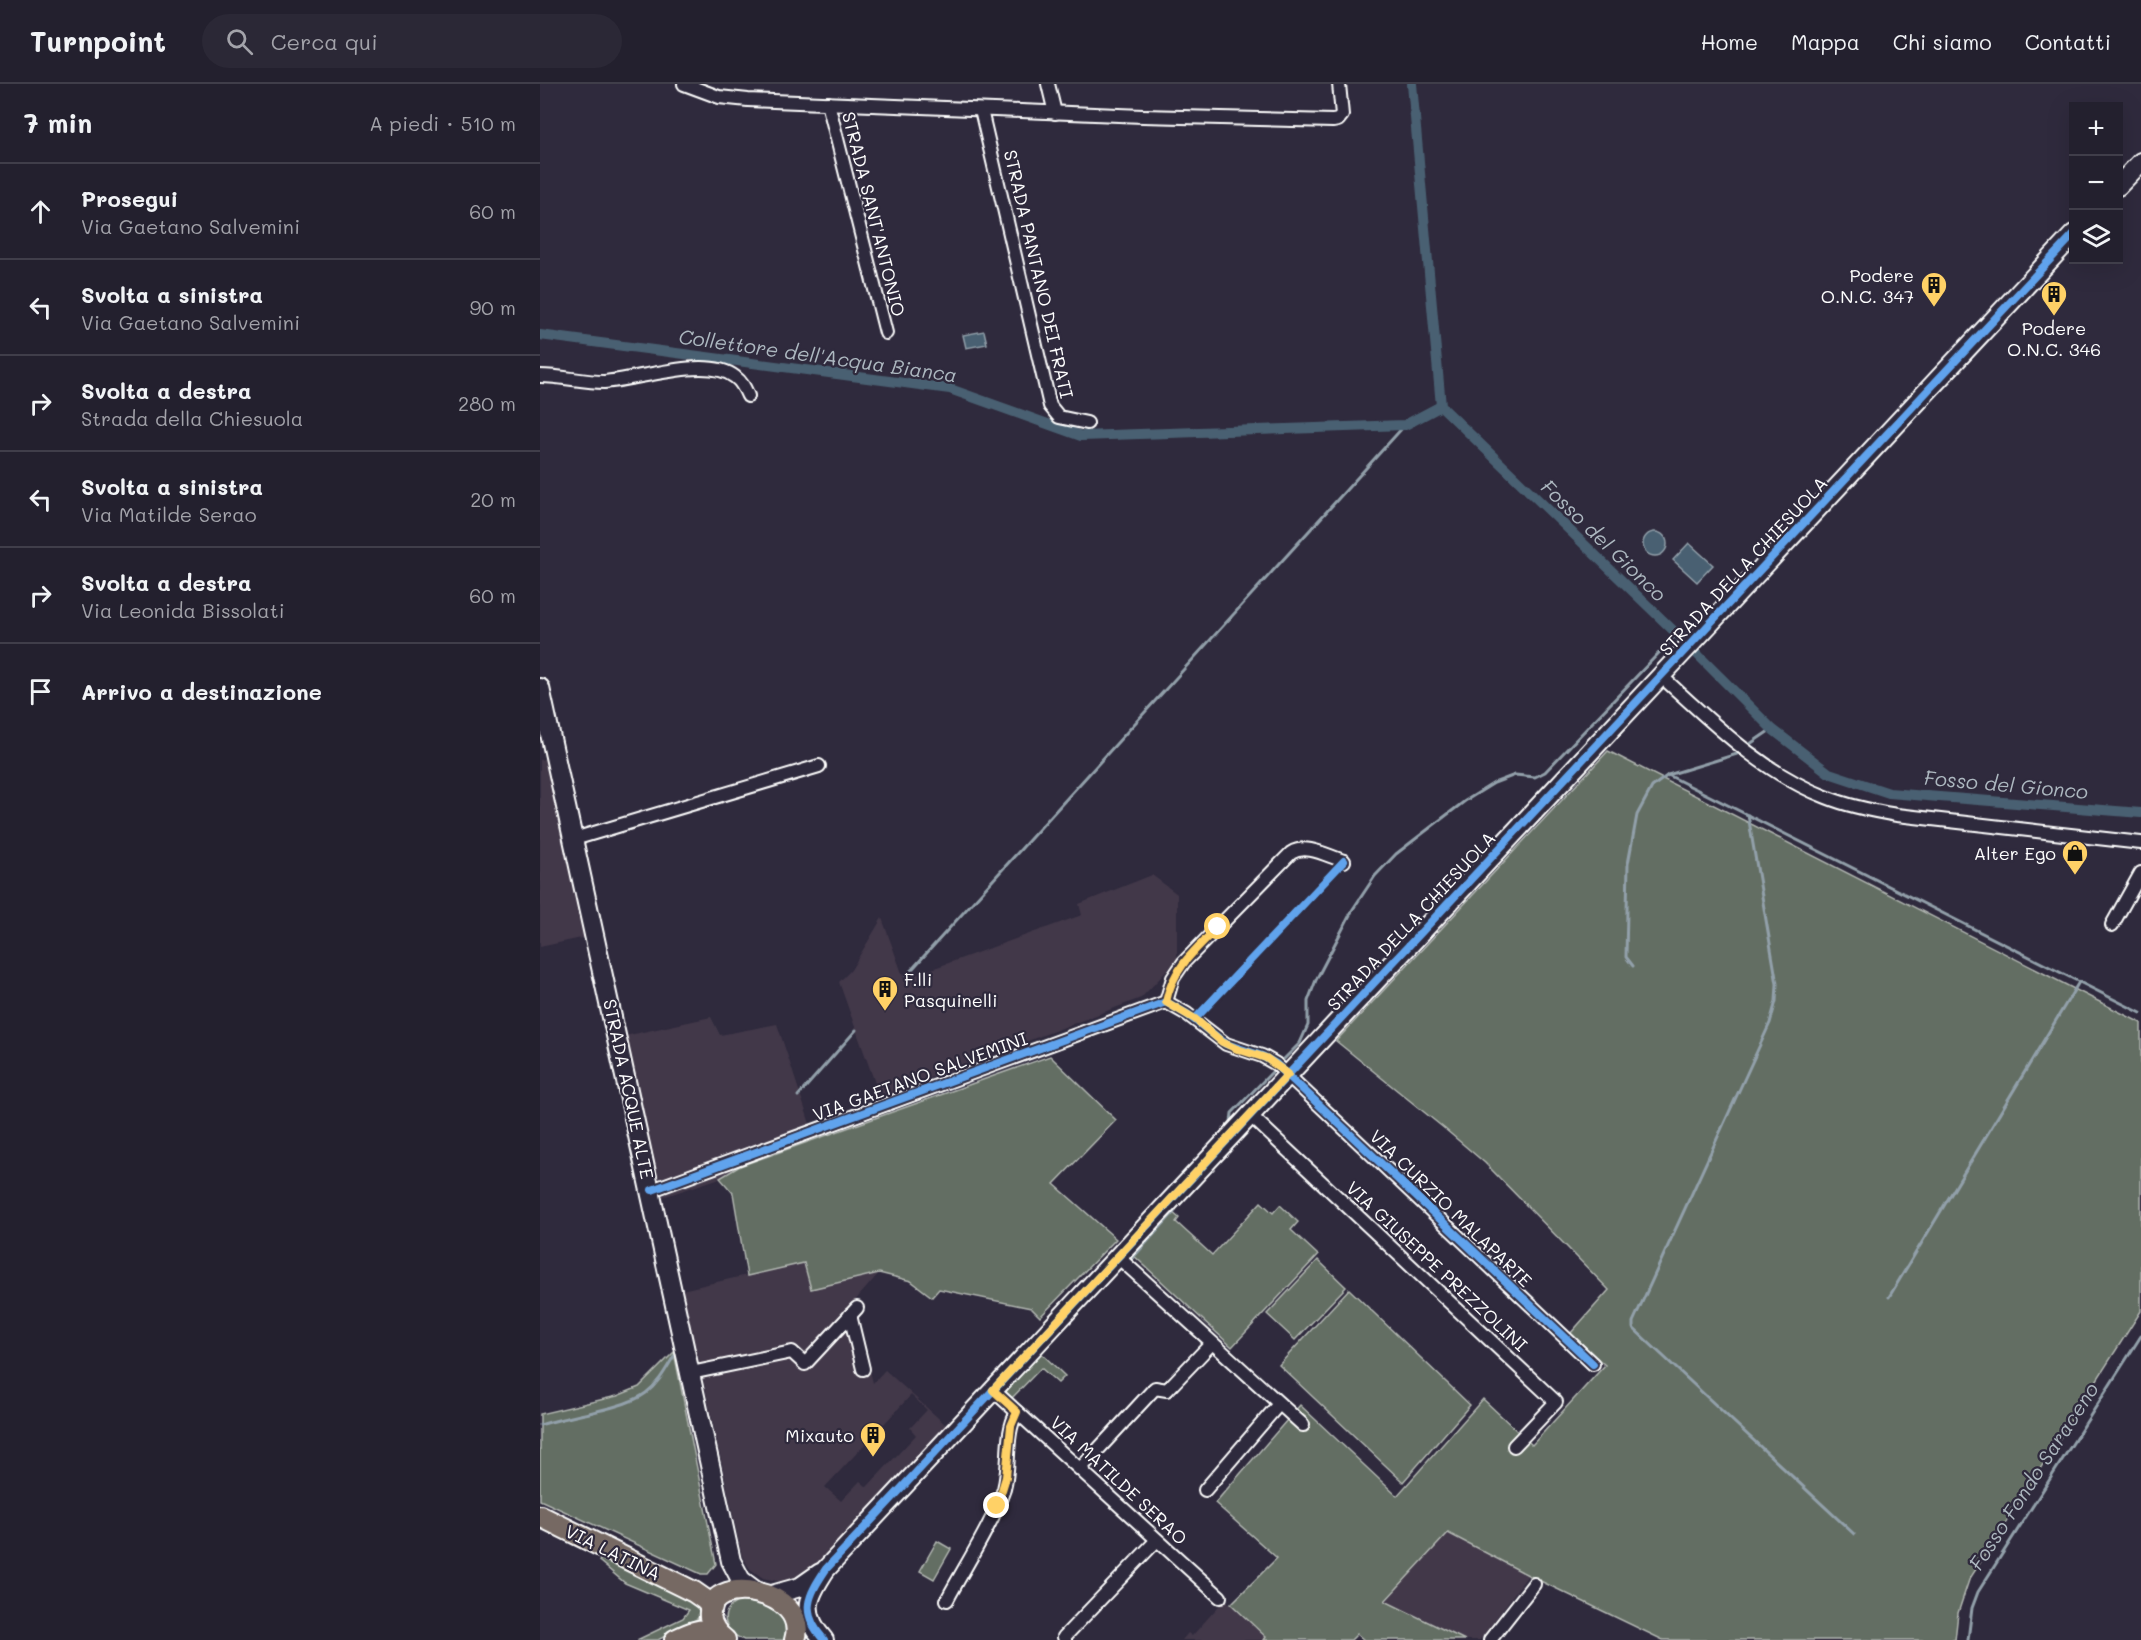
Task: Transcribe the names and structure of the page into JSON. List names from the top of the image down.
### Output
{
  "streets": {
    "main road": ["VIA LATINA"],
    "street": [
      "STRADA SANT'ANTONIO",
      "STRADA PANTANO DEI FRATI",
      "STRADA DELLA CHIESUOLA",
      "VIA GAETANO SALVEMINI",
      "STRADA ACQUE ALTE",
      "VIA CURZIO MALAPARTE",
      "VIA GIUSEPPE PREZZOLINI",
      "VIA MATILDE SERAO"
    ]
  },
  "crossings": [
    ["STRADA DELLA CHIESUOLA", "STRADA ACQUE ALTE"],
    ["STRADA DELLA CHIESUOLA", "VIA CURZIO MALAPARTE"],
    ["STRADA DELLA CHIESUOLA", "VIA GIUSEPPE PREZZOLINI"],
    ["STRADA DELLA CHIESUOLA", "VIA MATILDE SERAO"],
    ["VIA GAETANO SALVEMINI", "STRADA ACQUE ALTE"],
    ["STRADA ACQUE ALTE", "VIA LATINA"]
  ],
  "water": ["Collettore dell'Acqua Bianca", "Fosso del Gionco", "Fosso Fondo Saraceno"],
  "places": {
    "building": [
      "Podere O.N.C. 347",
      "Podere O.N.C. 346",
      "F.lli Pasquinelli",
      "Mixauto"
    ],
    "shop": ["Alter Ego"]
  },
  "page": {
    "header": "Turnpoint",
    "search": "Cerca qui",
    "nav": [
      "Home",
      "Mappa",
      "Chi siamo",
      "Contatti"
    ],
    "heading": ["7 min", "A piedi · 510 m"],
    "map_buttons": ["+", "−"],
    "list": [
      ["Prosegui", "Via Gaetano Salvemini", "60 m"],
      ["Svolta a sinistra", "Via Gaetano Salvemini", "90 m"],
      ["Svolta a destra", "Strada della Chiesuola", "280 m"],
      ["Svolta a sinistra", "Via Matilde Serao", "20 m"],
      ["Svolta a destra", "Via Leonida Bissolati", "60 m"],
      "Arrivo a destinazione"
    ]
  }
}
